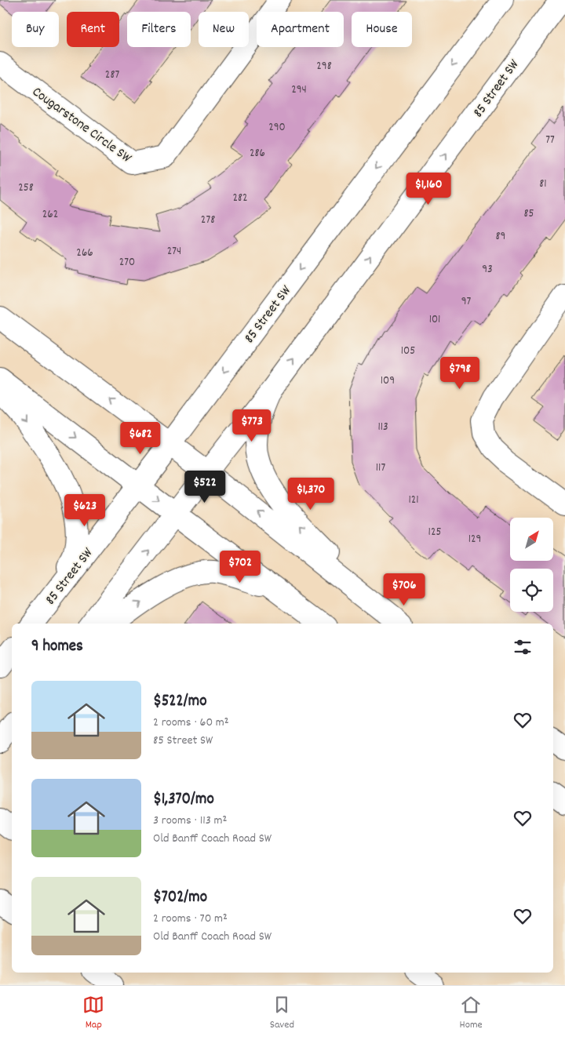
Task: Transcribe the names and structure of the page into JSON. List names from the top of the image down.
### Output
{
  "streets": {
    "main road": ["85 Street SW", "Cougarstone Circle SW"]
  },
  "house_numbers": [
    "298",
    "287",
    "294",
    "290",
    "77",
    "286",
    "81",
    "258",
    "282",
    "85",
    "262",
    "278",
    "89",
    "274",
    "266",
    "270",
    "93",
    "97",
    "101",
    "105",
    "109",
    "113",
    "117",
    "121",
    "125",
    "129"
  ],
  "north": "top right",
  "page": {
    "chip": [
      "Buy",
      "Rent",
      "Filters",
      "New",
      "Apartment",
      "House"
    ],
    "price": [
      "$1,160",
      "$798",
      "$773",
      "$682",
      "$522",
      "$1,370",
      "$623",
      "$702",
      "$706"
    ],
    "heading": "9 homes",
    "list": [
      {
        "name": "$522/mo",
        "note": "2 rooms · 60 m² · 85 Street SW"
      },
      {
        "name": "$1,370/mo",
        "note": "3 rooms · 113 m² · Old Banff Coach Road SW"
      },
      {
        "name": "$702/mo",
        "note": "2 rooms · 70 m² · Old Banff Coach Road SW"
      }
    ],
    "tabs": ["Map", "Saved", "Home"]
  }
}
